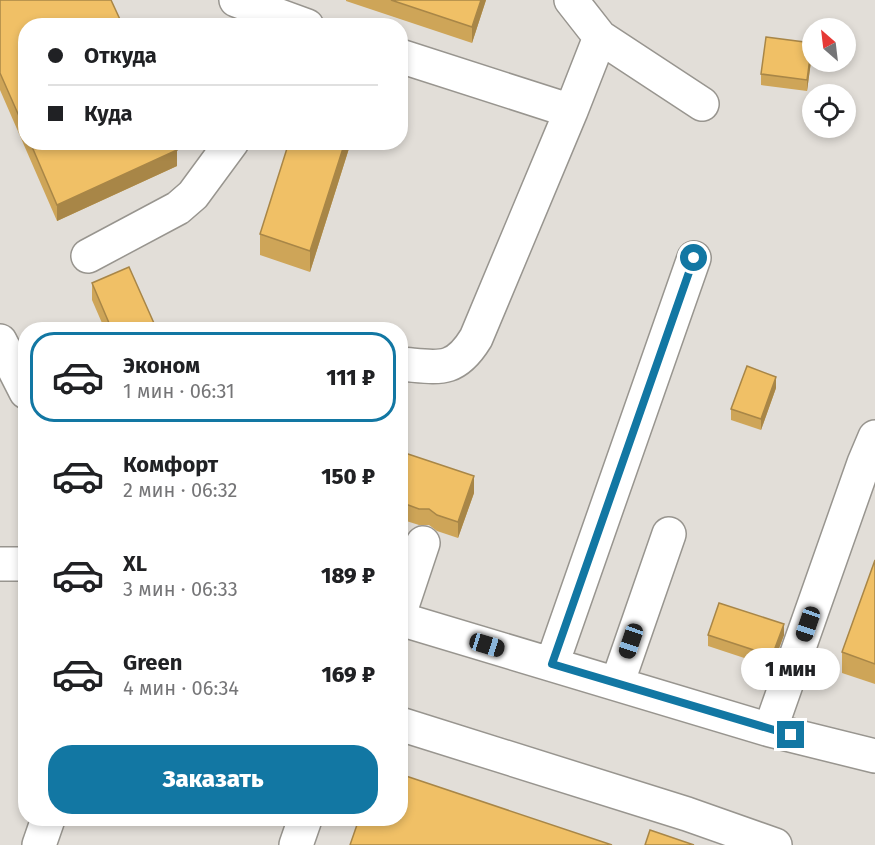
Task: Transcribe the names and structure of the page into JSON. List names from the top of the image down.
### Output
{
  "north": "top left",
  "page": {
    "banner": ["Откуда", "Куда"],
    "list": [
      {
        "name": "Эконом",
        "note": "1 мин · 06:31",
        "value": "111 ₽"
      },
      {
        "name": "Комфорт",
        "note": "2 мин · 06:32",
        "value": "150 ₽"
      },
      {
        "name": "XL",
        "note": "3 мин · 06:33",
        "value": "189 ₽"
      },
      {
        "name": "Green",
        "note": "4 мин · 06:34",
        "value": "169 ₽"
      }
    ],
    "bubble": "1 мин",
    "buttons": "Заказать"
  }
}
